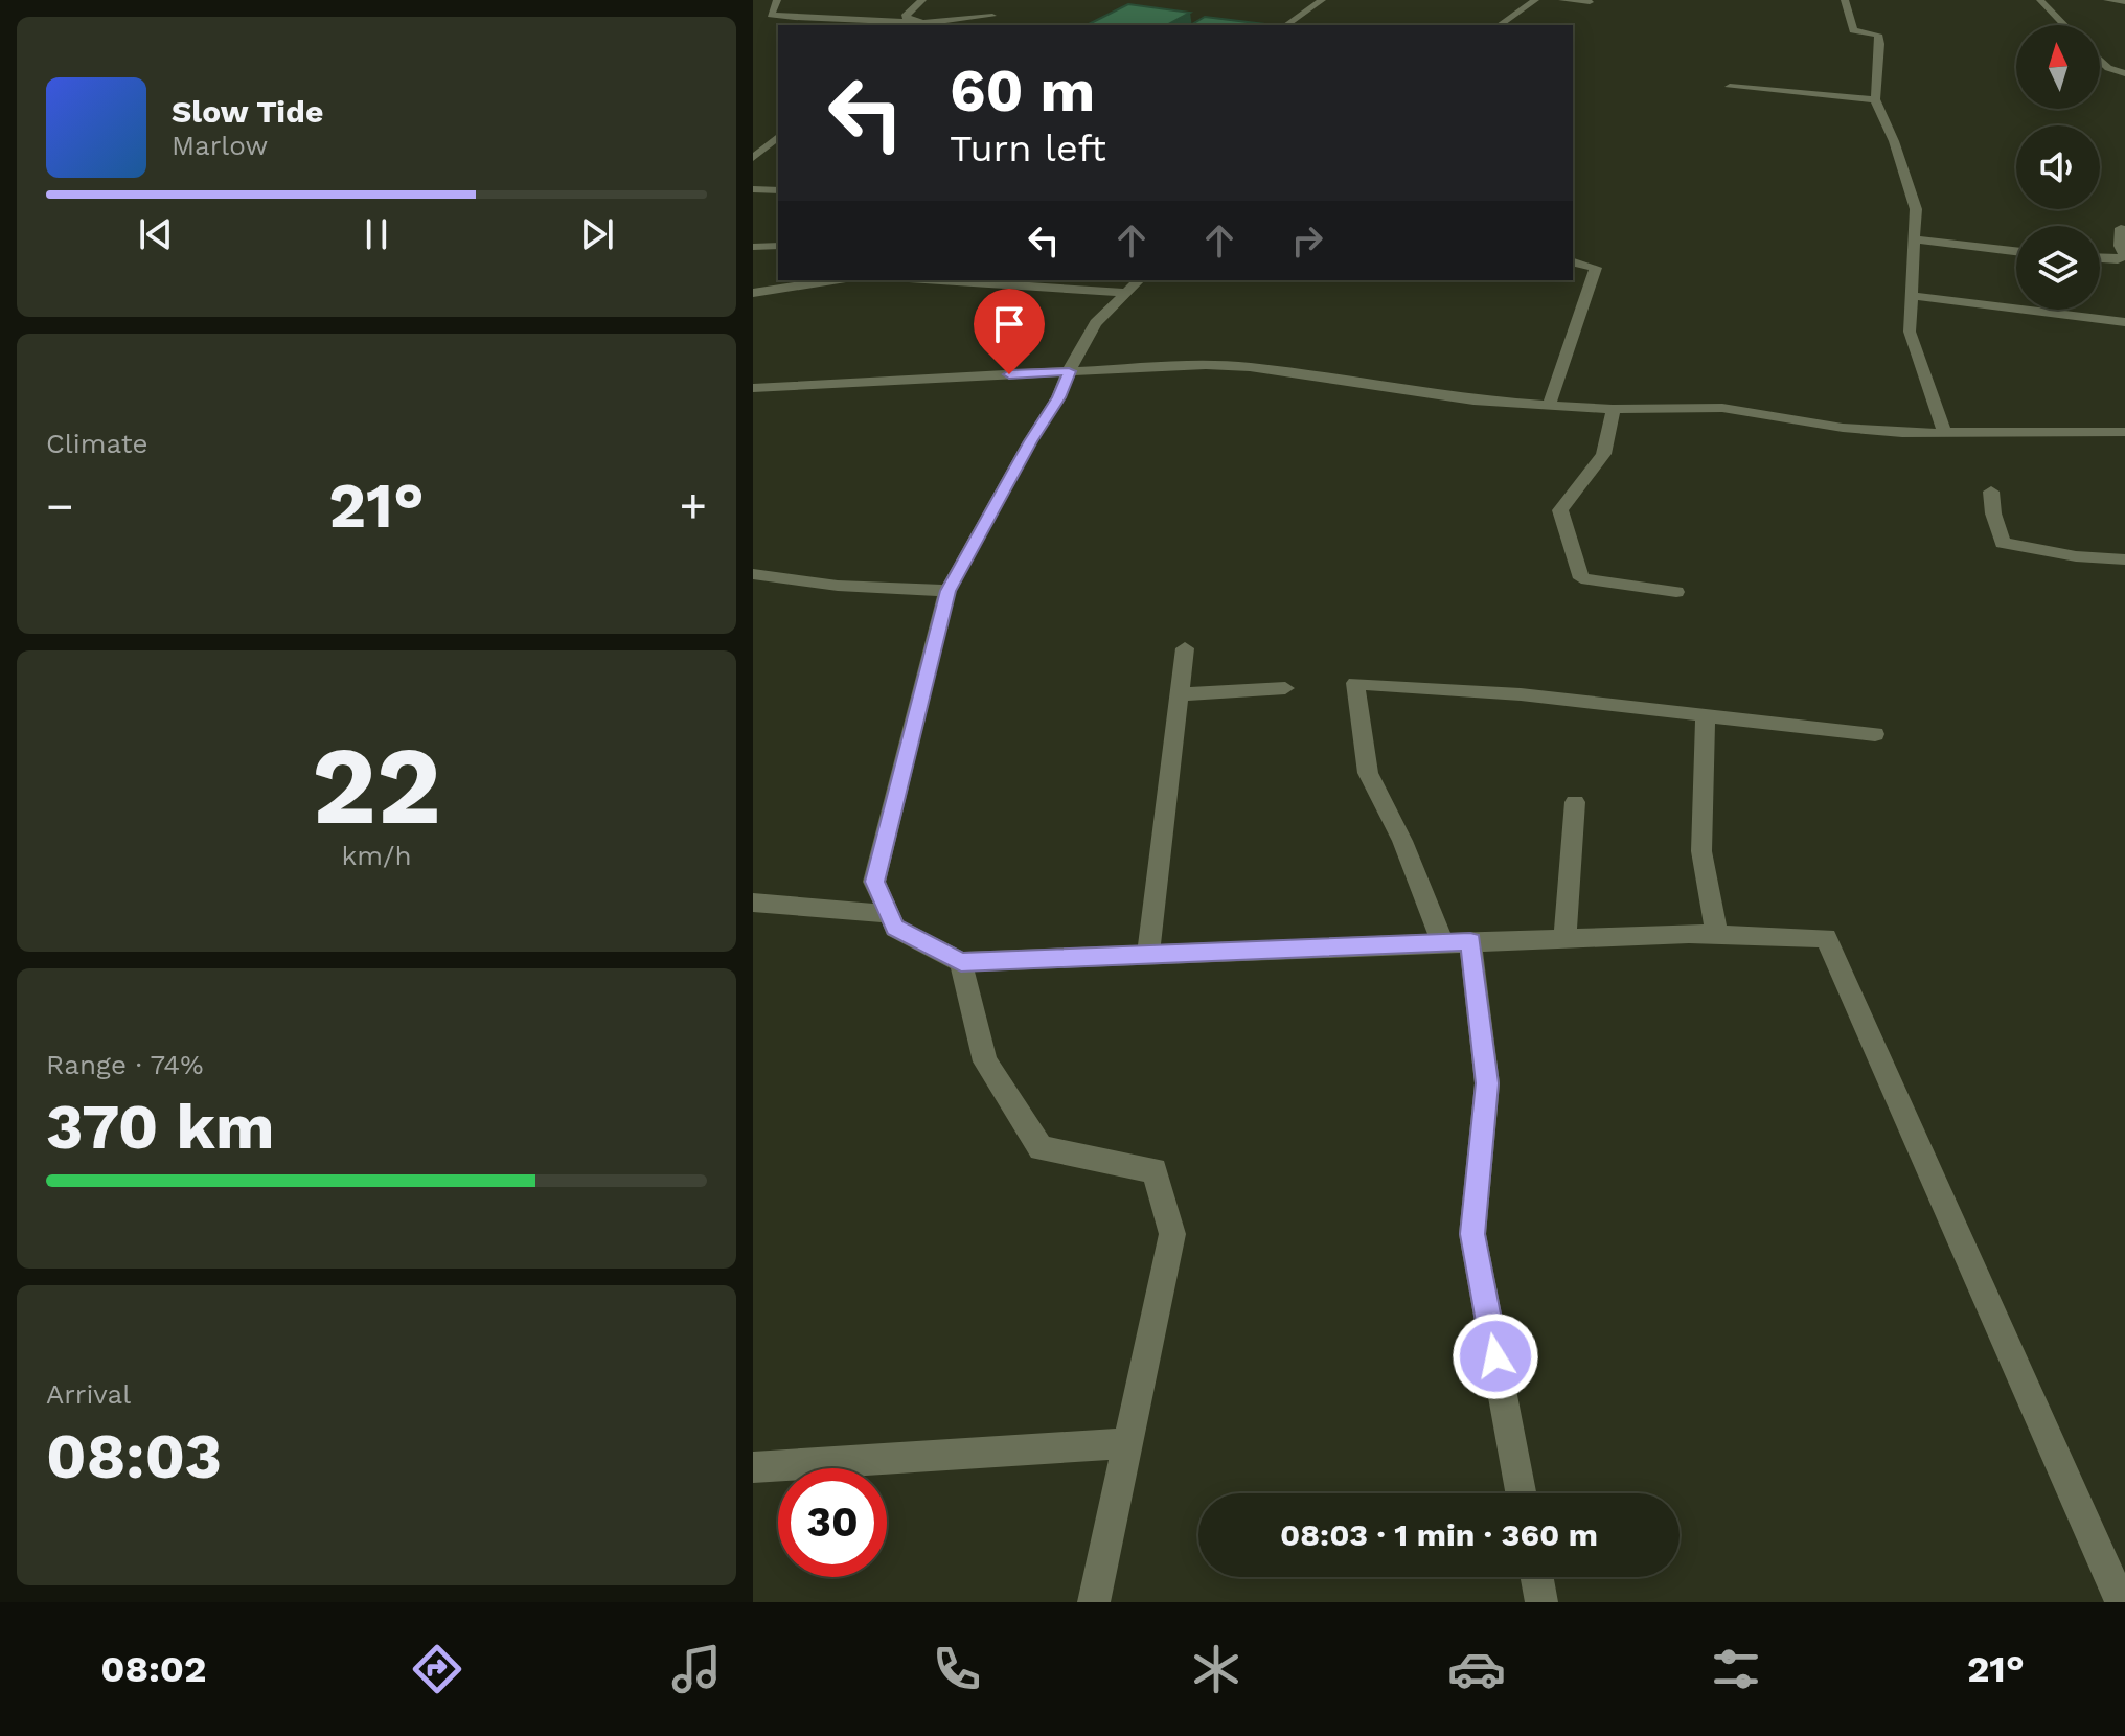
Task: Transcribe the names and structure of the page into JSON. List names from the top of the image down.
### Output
{
  "north": "top",
  "page": {
    "turn": ["60 m", "Turn left"],
    "song": ["Slow Tide", "Marlow"],
    "tile": [
      "Climate",
      ["22", "km/h"],
      ["Range · 74%", "370 km"],
      ["Arrival", "08:03"]
    ],
    "heat": ["−", "21°", "+"],
    "limit": "30",
    "trip": "08:03 · 1 min · 360 m",
    "tabs": ["08:02", "21°"]
  }
}
